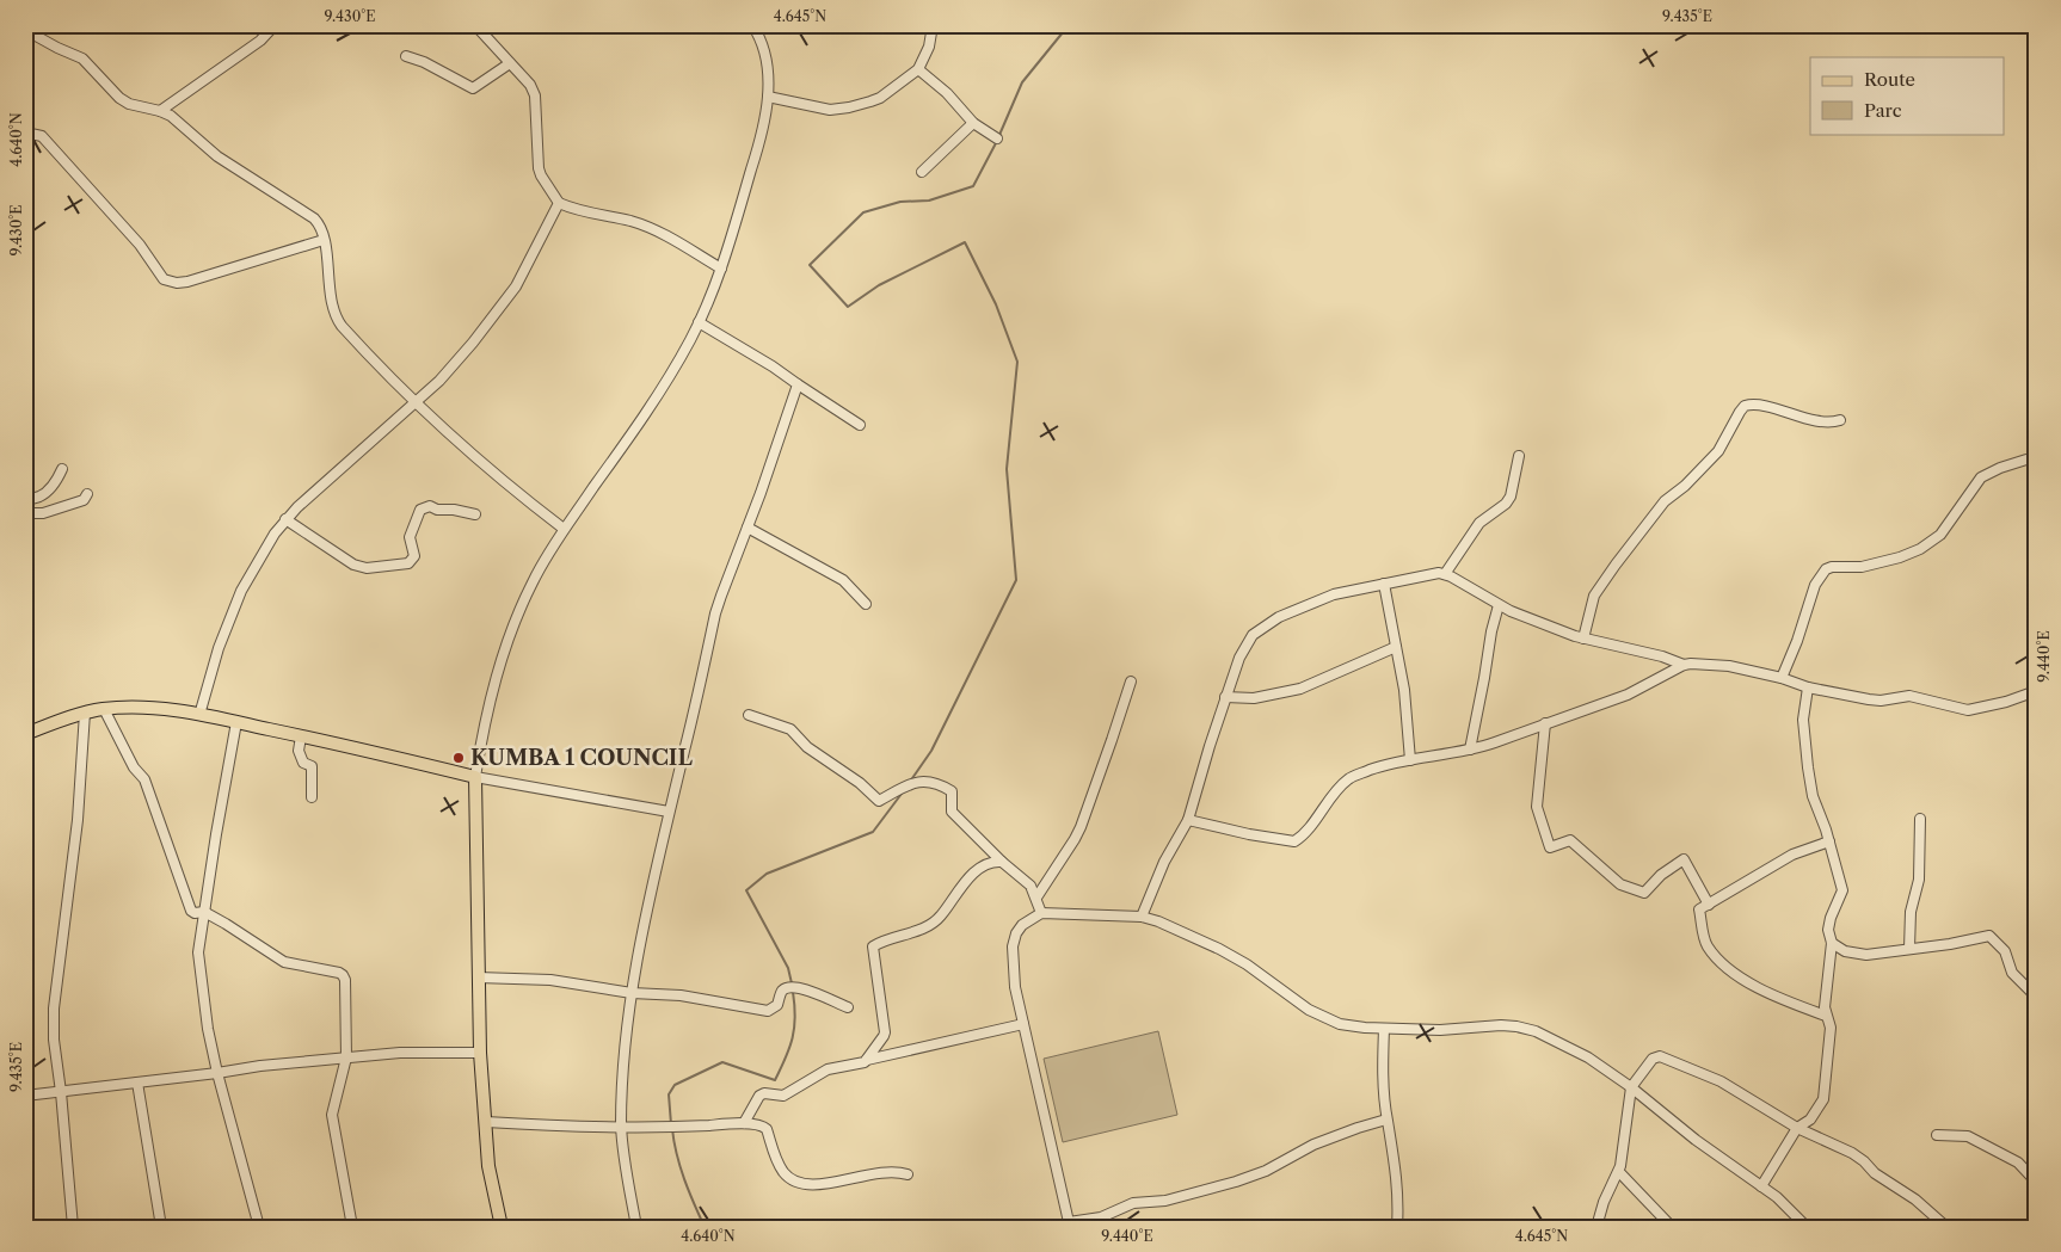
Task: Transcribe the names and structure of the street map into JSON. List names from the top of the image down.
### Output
{
  "places": ["KUMBA 1 COUNCIL"],
  "legend": ["Route", "Parc"],
  "coordinates": [
    "9.430°E",
    "4.645°N",
    "9.435°E",
    "4.640°N",
    "9.440°E"
  ]
}
